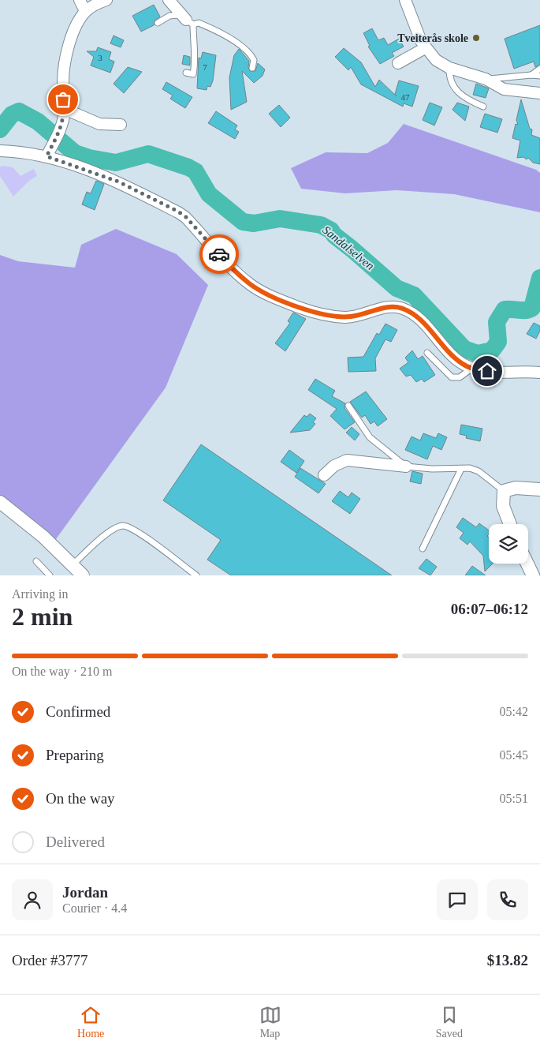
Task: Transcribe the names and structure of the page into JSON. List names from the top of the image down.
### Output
{
  "water": ["Sandalselven"],
  "places": ["Tveiterås skole"],
  "house_numbers": ["3", "7", "47"],
  "page": {
    "heading": ["2 min", "Arriving in", "06:07–06:12"],
    "panel": [
      "Jordan",
      "Courier · 4.4",
      "Order #3777",
      "$13.82"
    ],
    "bar": "On the way · 210 m",
    "list": [
      ["Confirmed", "05:42"],
      ["Preparing", "05:45"],
      ["On the way", "05:51"],
      "Delivered"
    ],
    "tabs": ["Home", "Map", "Saved"]
  }
}
